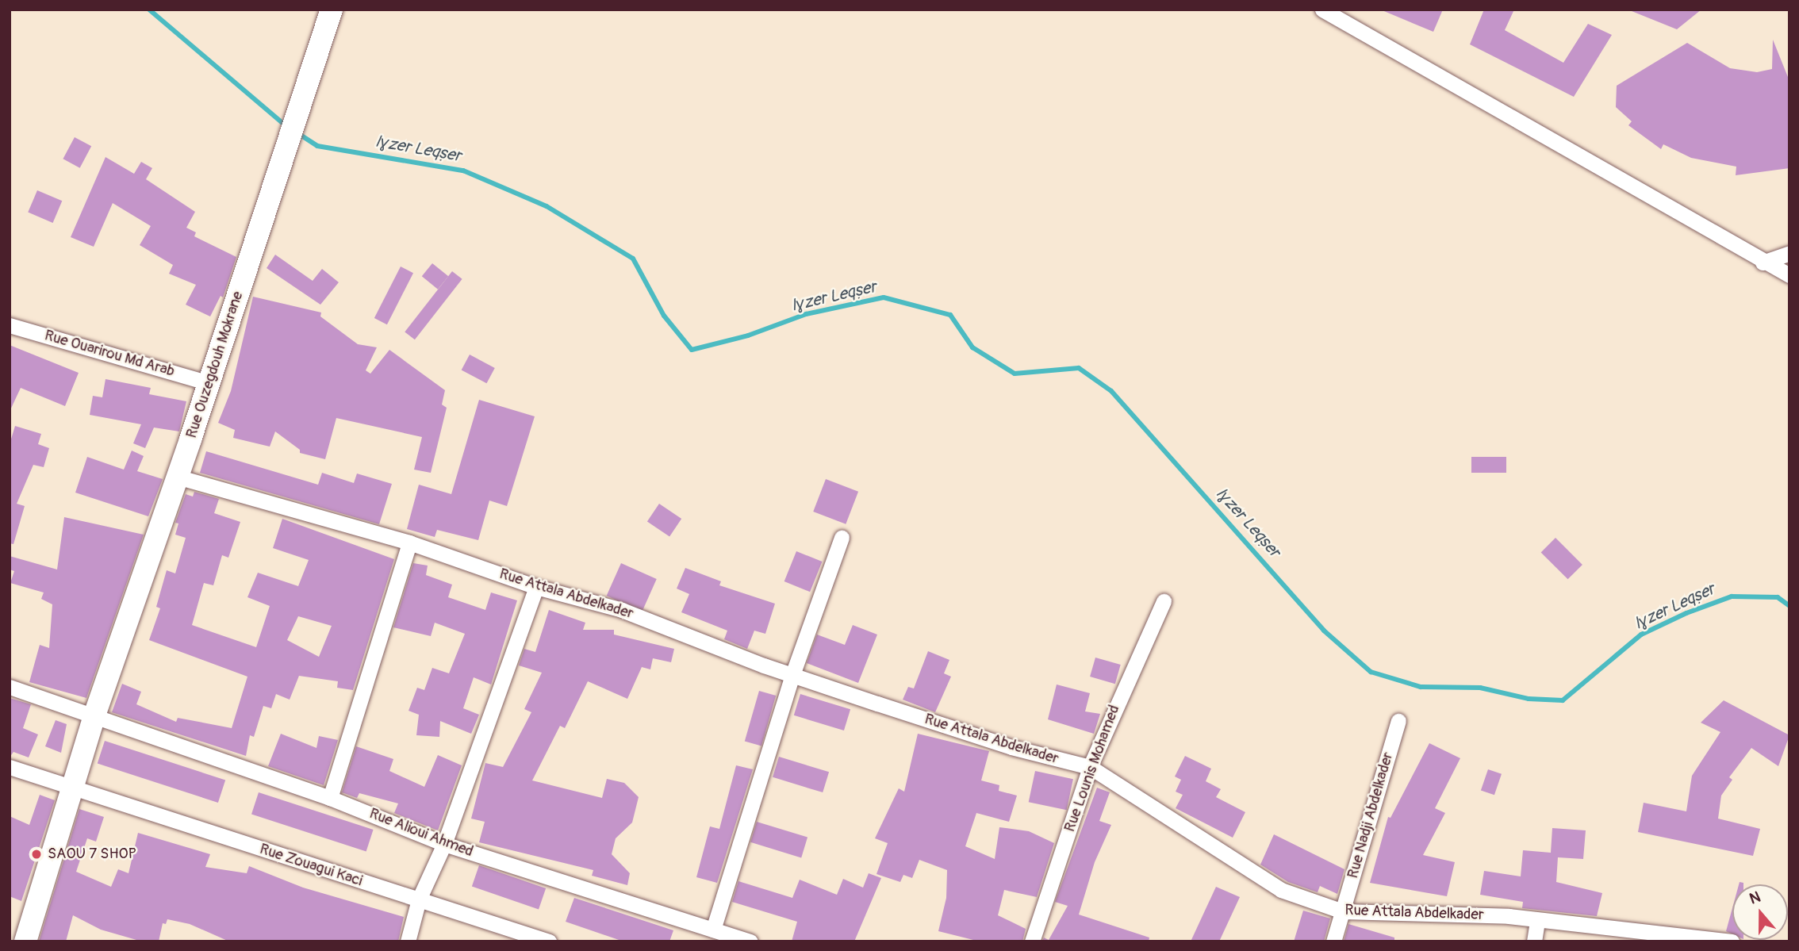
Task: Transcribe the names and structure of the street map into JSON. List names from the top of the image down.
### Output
{
  "streets": {
    "main road": ["Rue Ouzegdouh Mokrane"],
    "street": [
      "Rue Ouarirou Md Arab",
      "Rue Attala Abdelkader",
      "Rue Lounis Mohamed",
      "Rue Nadji Abdelkader",
      "Rue Alioui Ahmed",
      "Rue Zouagui Kaci"
    ]
  },
  "crossings": [
    ["Rue Ouarirou Md Arab", "Rue Ouzegdouh Mokrane"],
    ["Rue Ouzegdouh Mokrane", "Rue Attala Abdelkader"],
    ["Rue Ouzegdouh Mokrane", "Rue Alioui Ahmed"],
    ["Rue Ouzegdouh Mokrane", "Rue Zouagui Kaci"],
    ["Rue Attala Abdelkader", "Rue Lounis Mohamed"],
    ["Rue Attala Abdelkader", "Rue Nadji Abdelkader"]
  ],
  "water": ["Iɣzer Leqṣer"],
  "places": ["SAOU 7 SHOP"],
  "north": "top"
}
